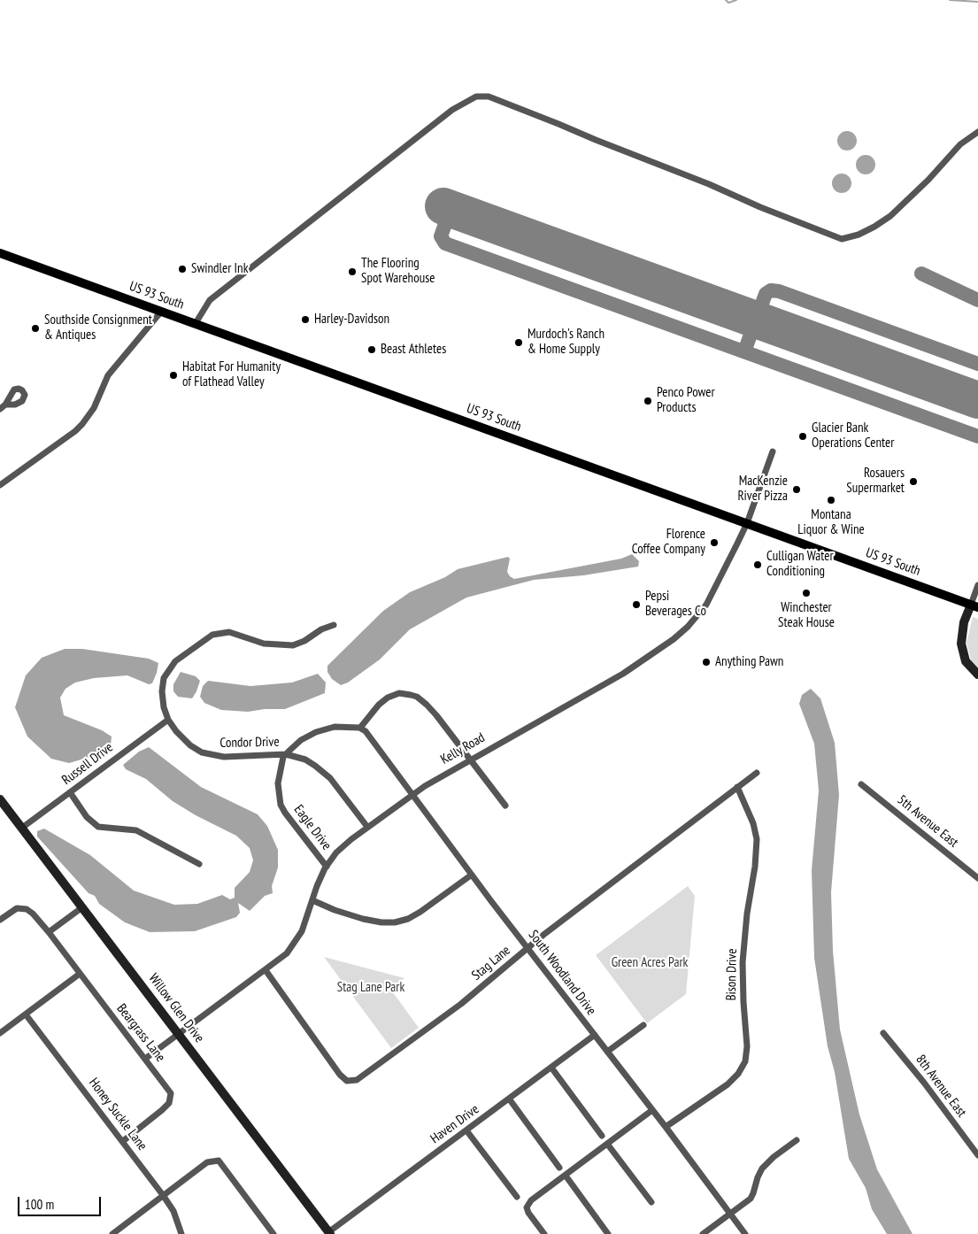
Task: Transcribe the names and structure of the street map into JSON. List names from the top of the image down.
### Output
{
  "streets": {
    "main road": ["US 93 South", "Willow Glen Drive"],
    "street": [
      "Condor Drive",
      "Kelly Road",
      "Russell Drive",
      "5th Avenue East",
      "Eagle Drive",
      "Stag Lane",
      "South Woodland Drive",
      "Bison Drive",
      "Beargrass Lane",
      "8th Avenue East",
      "Honey Suckle Lane",
      "Haven Drive"
    ]
  },
  "crossings": [
    ["US 93 South", "Kelly Road"],
    ["Condor Drive", "Kelly Road"],
    ["Condor Drive", "Russell Drive"],
    ["Condor Drive", "Eagle Drive"],
    ["Kelly Road", "Eagle Drive"],
    ["Kelly Road", "Stag Lane"],
    ["Kelly Road", "South Woodland Drive"],
    ["Kelly Road", "Willow Glen Drive"],
    ["Kelly Road", "Beargrass Lane"],
    ["Russell Drive", "Willow Glen Drive"],
    ["Stag Lane", "South Woodland Drive"],
    ["Stag Lane", "Bison Drive"],
    ["South Woodland Drive", "Bison Drive"],
    ["South Woodland Drive", "Haven Drive"],
    ["Willow Glen Drive", "Haven Drive"],
    ["Beargrass Lane", "Honey Suckle Lane"]
  ],
  "parks": ["Green Acres Park", "Stag Lane Park"],
  "places": [
    "Swindler Ink",
    "The Flooring Spot Warehouse",
    "Harley-Davidson",
    "Southside Consignment & Antiques",
    "Murdoch's Ranch & Home Supply",
    "Beast Athletes",
    "Habitat For Humanity of Flathead Valley",
    "Penco Power Products",
    "Glacier Bank Operations Center",
    "Rosauers Supermarket",
    "MacKenzie River Pizza",
    "Montana Liquor & Wine",
    "Florence Coffee Company",
    "Culligan Water Conditioning",
    "Winchester Steak House",
    "Pepsi Beverages Co",
    "Anything Pawn"
  ],
  "scale_bar": "100 m"
}
